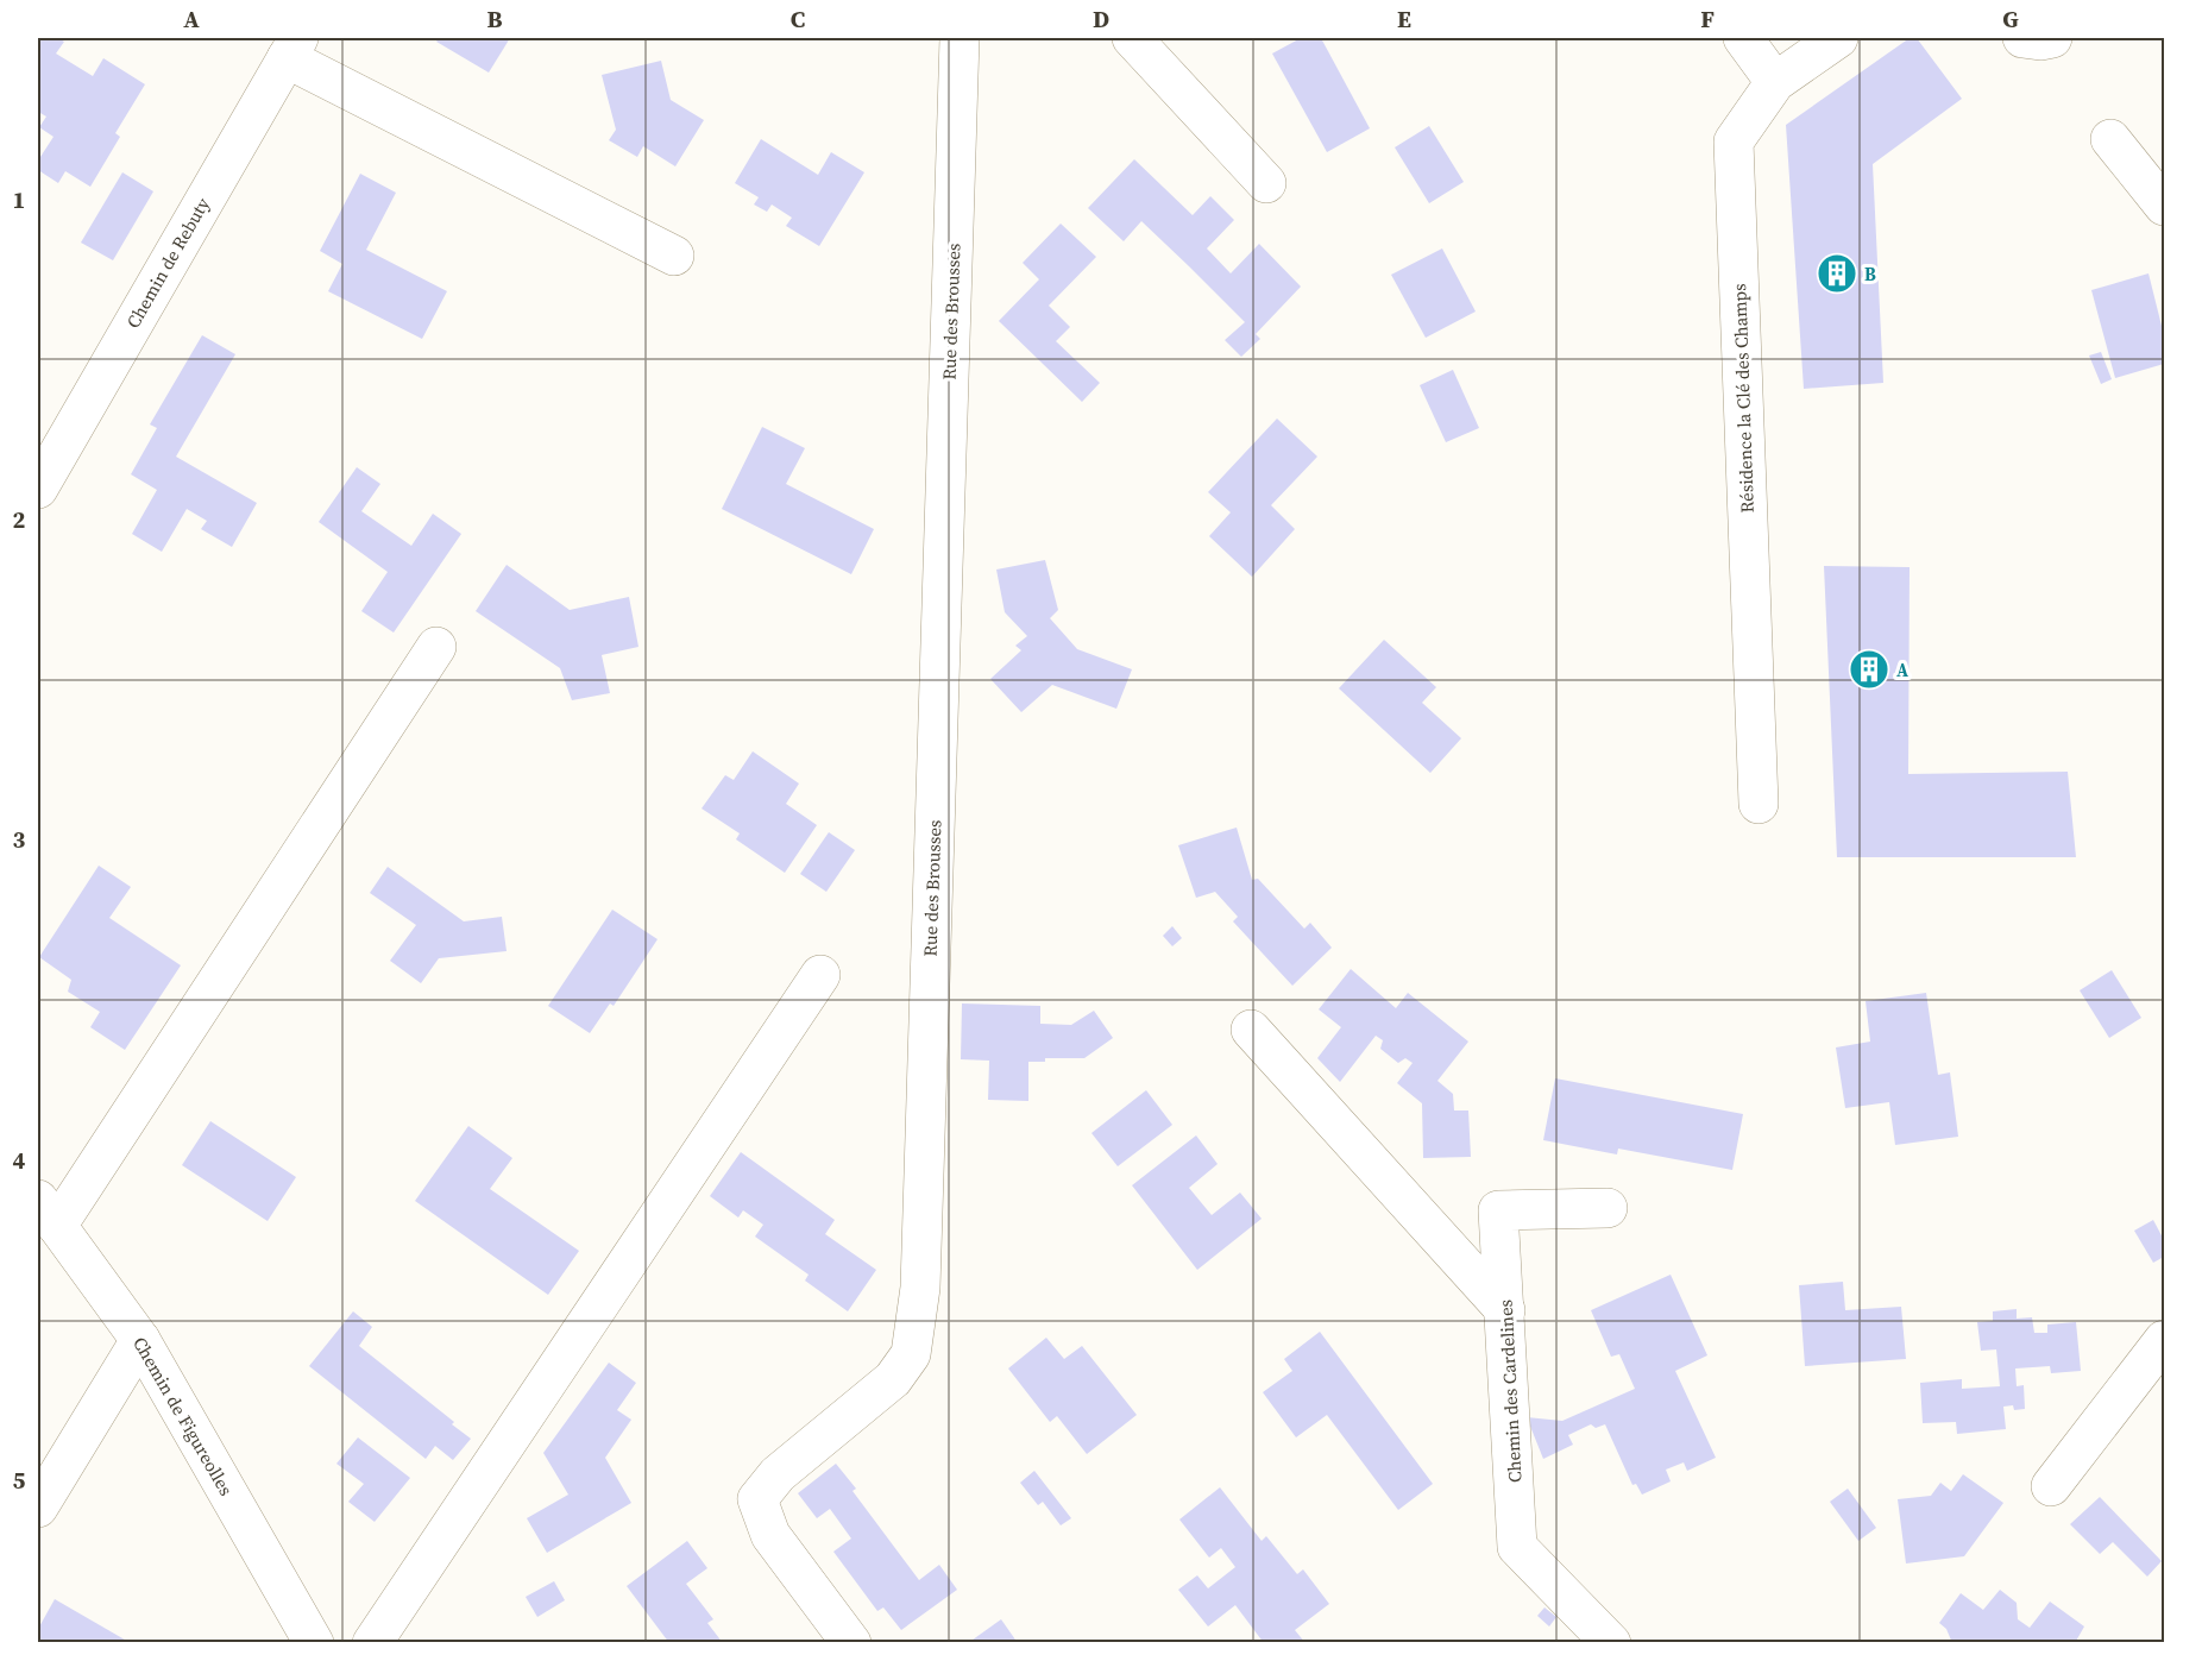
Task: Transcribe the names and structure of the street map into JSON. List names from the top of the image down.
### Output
{
  "streets": {
    "street": [
      "Chemin de Rebuty",
      "Rue des Brousses",
      "Résidence la Clé des Champs",
      "Chemin des Cardelines",
      "Chemin de Figureolles"
    ]
  },
  "places": {
    "building": ["B", "A"]
  },
  "grid": {
    "columns": [
      "A",
      "B",
      "C",
      "D",
      "E",
      "F",
      "G"
    ],
    "rows": [
      "1",
      "2",
      "3",
      "4",
      "5"
    ]
  }
}
